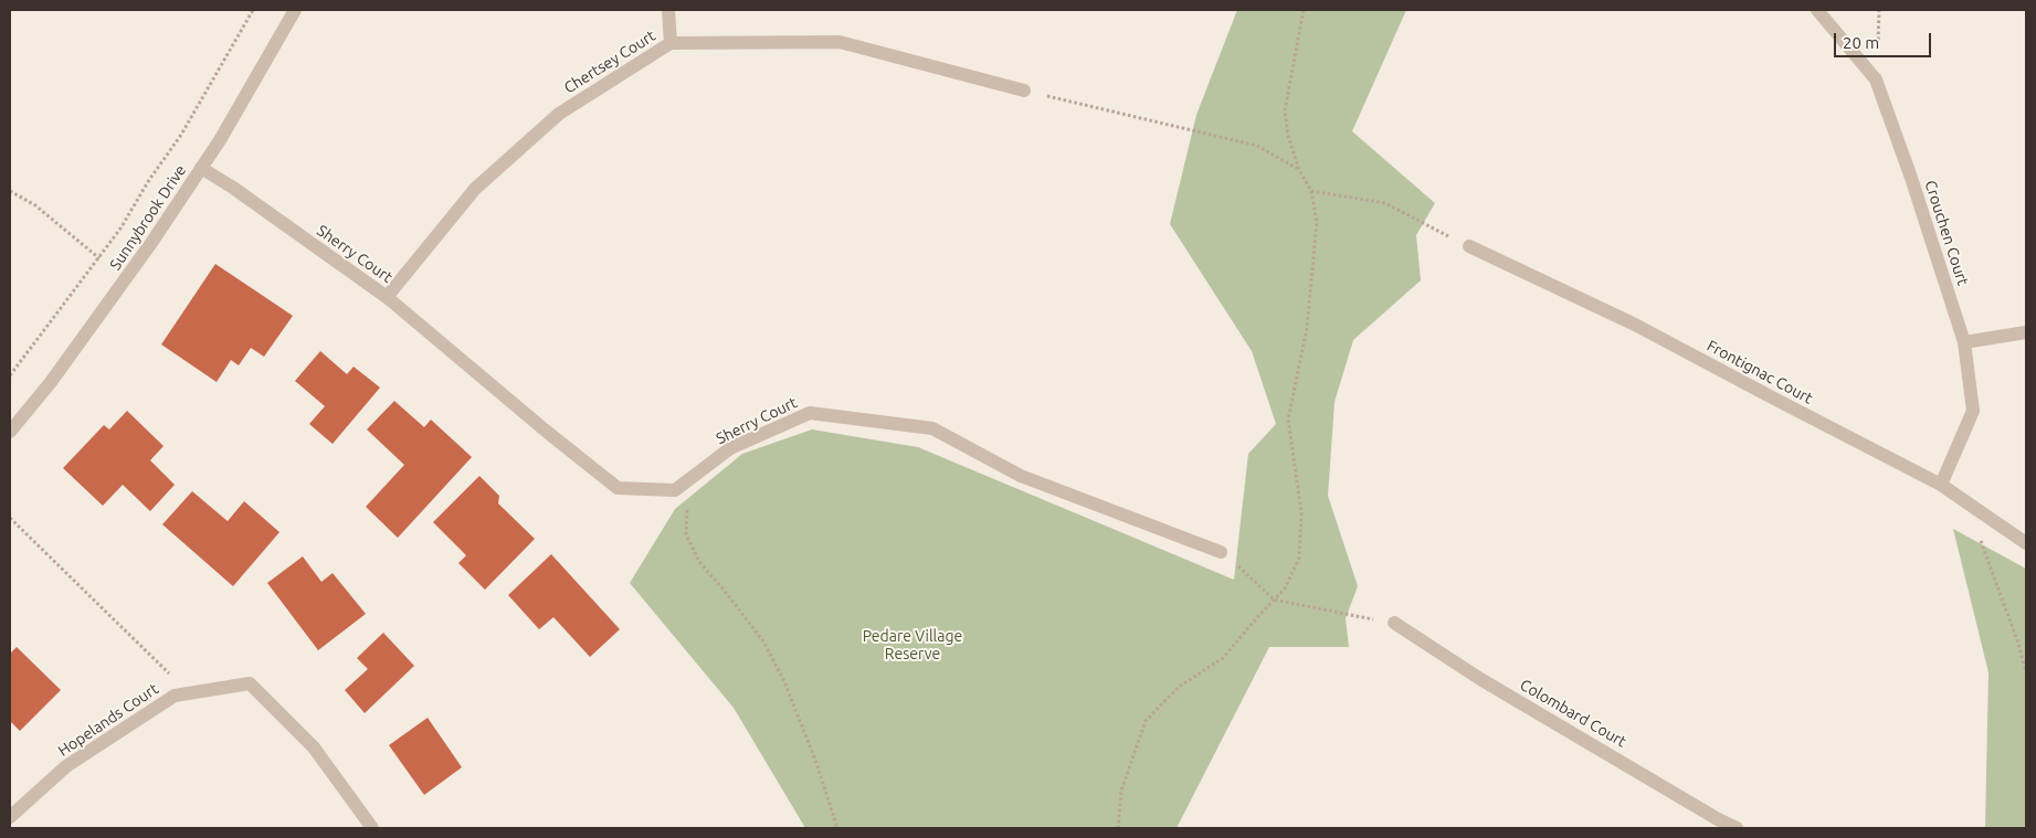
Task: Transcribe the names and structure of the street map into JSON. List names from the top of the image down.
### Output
{
  "streets": {
    "street": [
      "Chertsey Court",
      "Sunnybrook Drive",
      "Crouchen Court",
      "Sherry Court",
      "Frontignac Court",
      "Colombard Court",
      "Hopelands Court"
    ]
  },
  "crossings": [
    ["Chertsey Court", "Sherry Court"],
    ["Sunnybrook Drive", "Sherry Court"],
    ["Crouchen Court", "Frontignac Court"]
  ],
  "parks": ["Pedare Village Reserve"],
  "scale_bar": "20 m"
}
